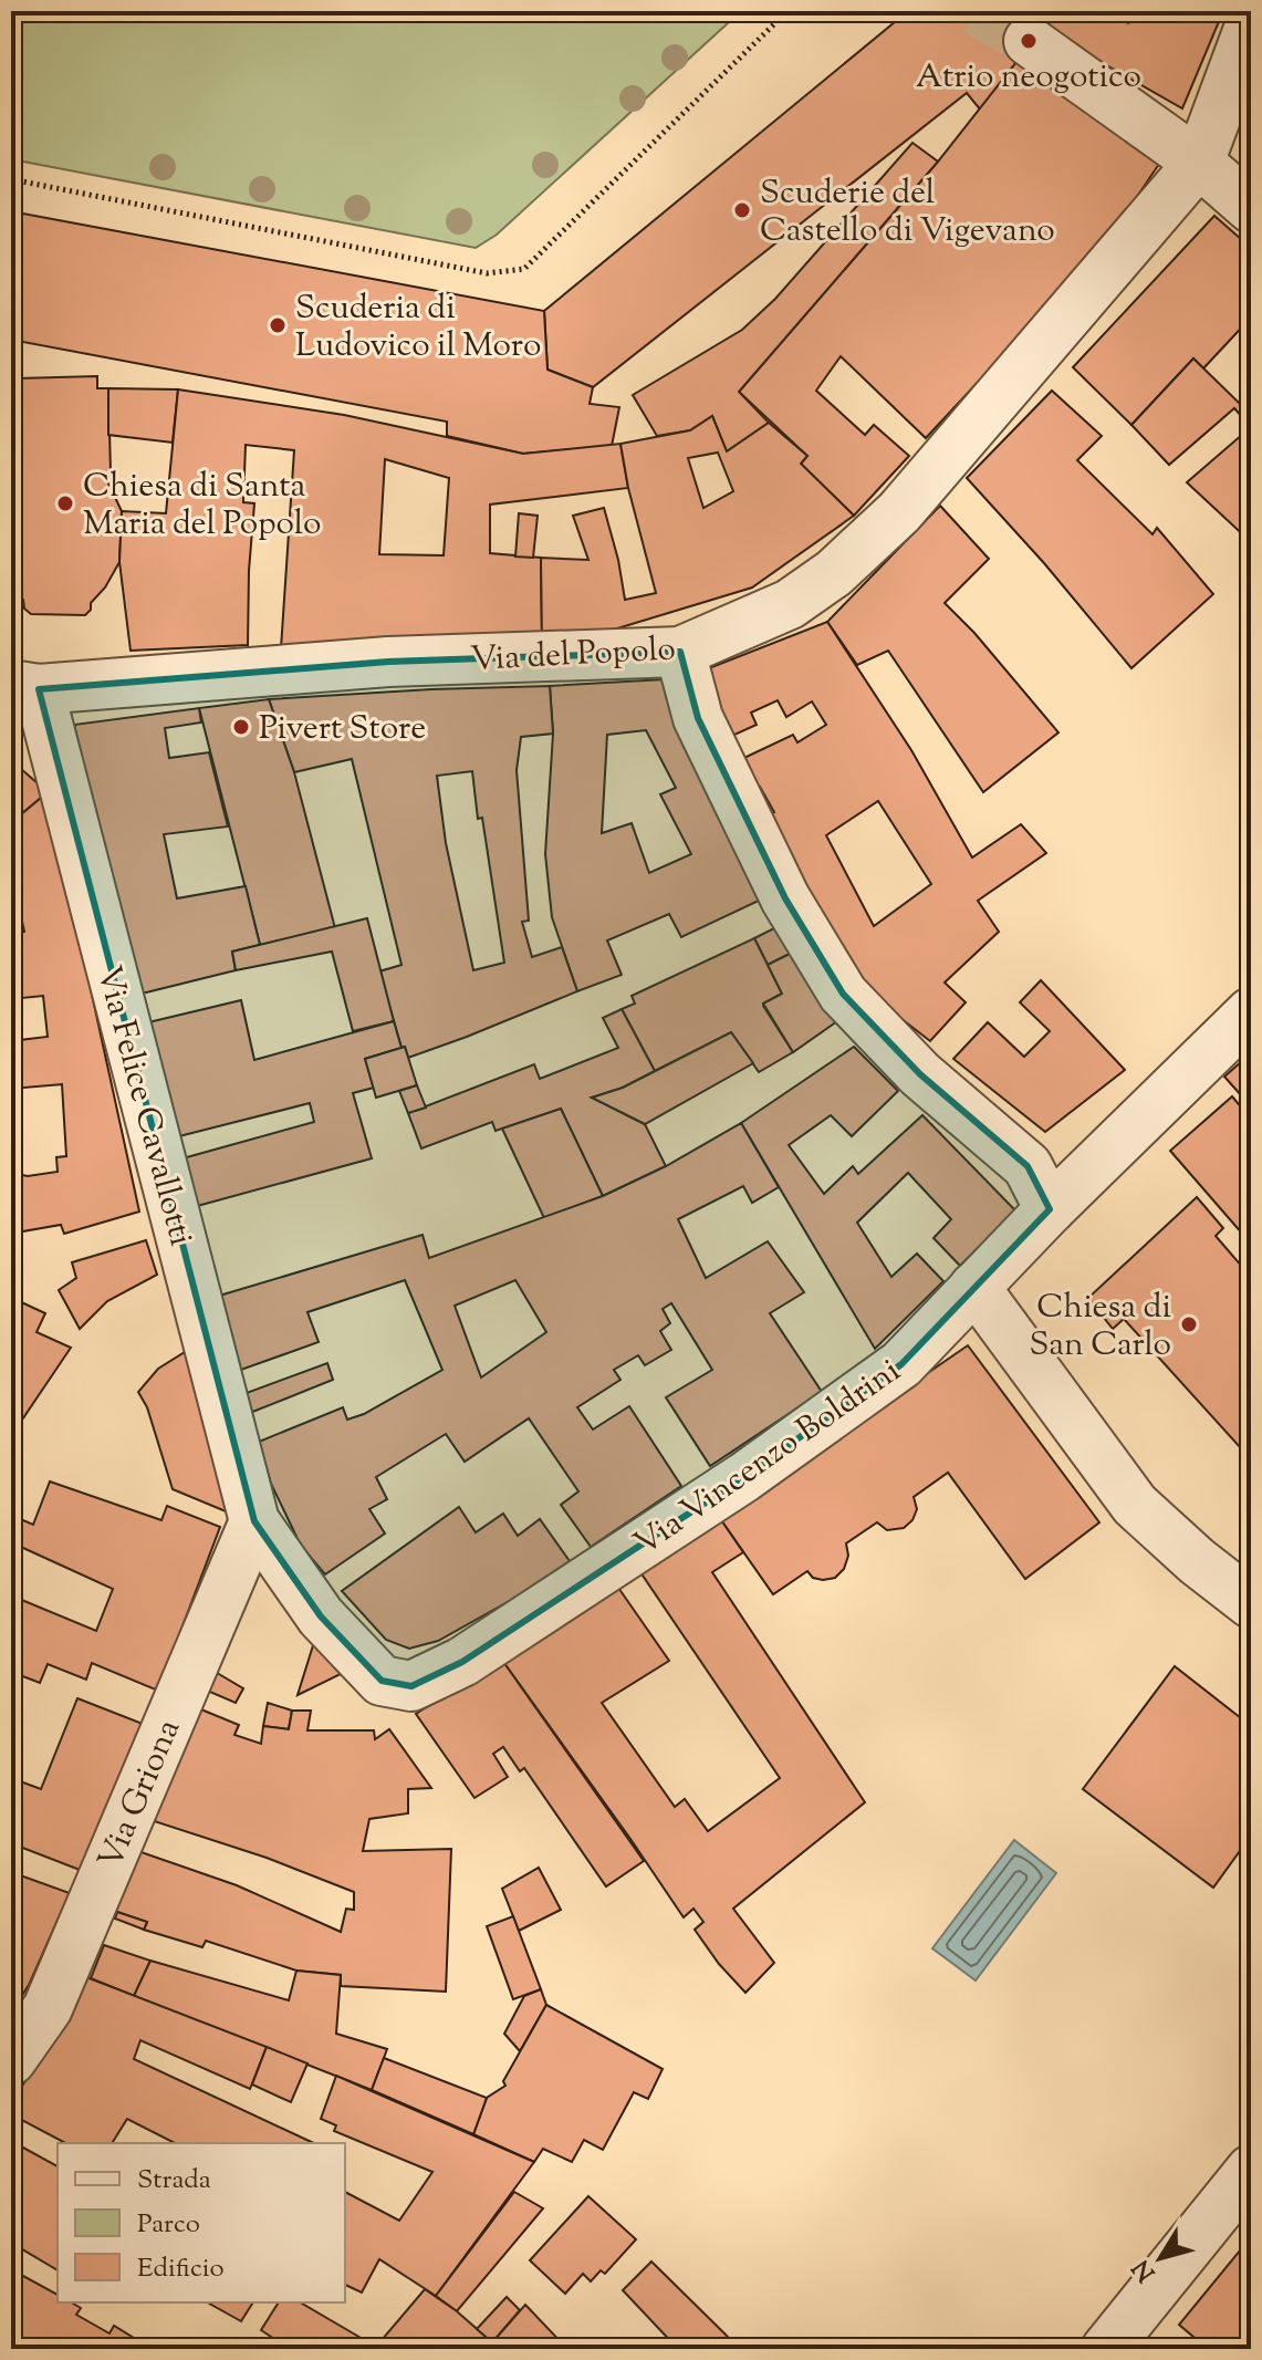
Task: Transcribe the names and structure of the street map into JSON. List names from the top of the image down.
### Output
{
  "streets": {
    "street": [
      "Via del Popolo",
      "Via Felice Cavallotti",
      "Via Vincenzo Boldrini",
      "Via Griona"
    ]
  },
  "crossings": [
    ["Via del Popolo", "Via Felice Cavallotti"],
    ["Via Felice Cavallotti", "Via Vincenzo Boldrini"],
    ["Via Felice Cavallotti", "Via Griona"],
    ["Via Vincenzo Boldrini", "Via Griona"]
  ],
  "places": [
    "Atrio neogotico",
    "Scuderie del Castello di Vigevano",
    "Scuderia di Ludovico il Moro",
    "Chiesa di Santa Maria del Popolo",
    "Pivert Store",
    "Chiesa di San Carlo"
  ],
  "legend": ["Strada", "Parco", "Edificio"],
  "north": "bottom left"
}
